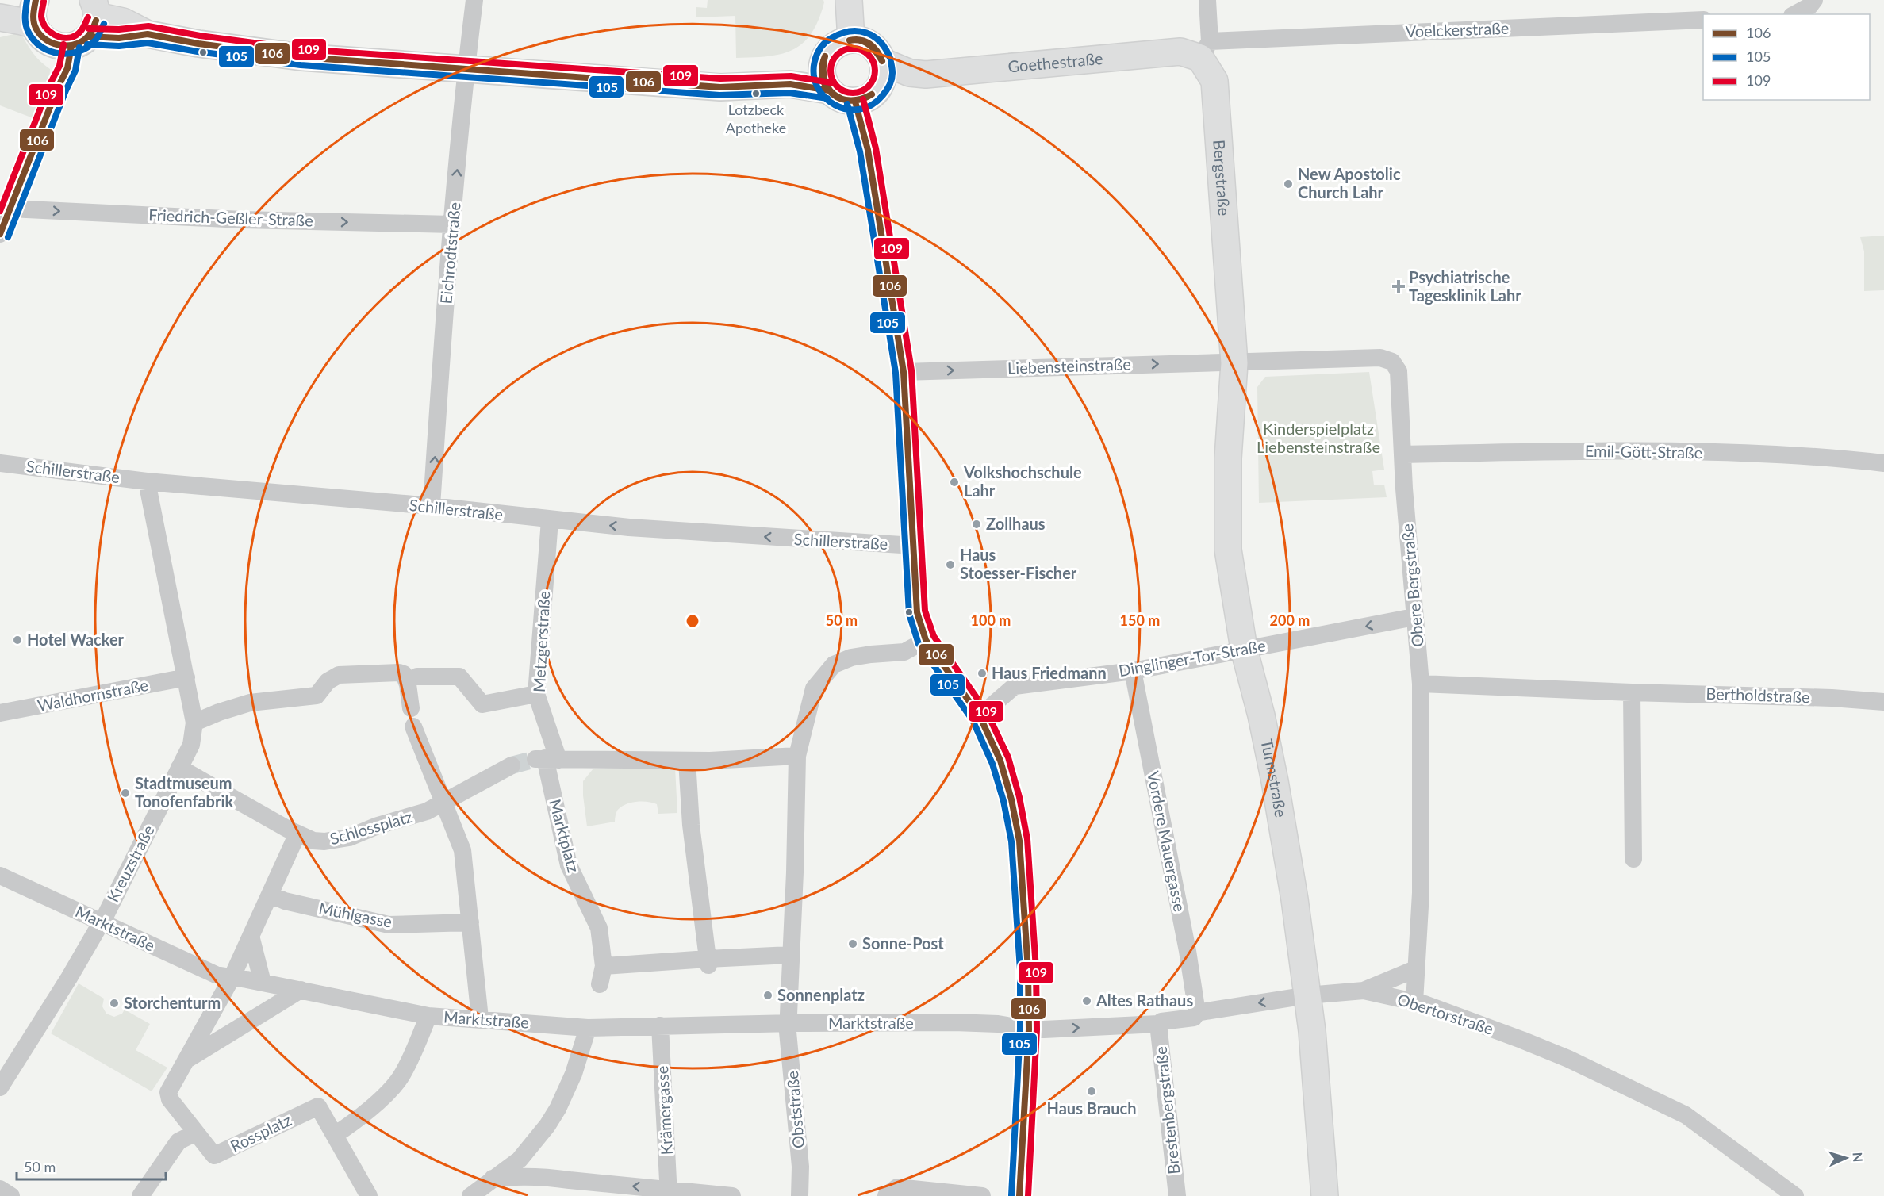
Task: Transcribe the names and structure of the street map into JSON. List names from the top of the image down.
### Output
{
  "streets": {
    "street": [
      "Voelckerstraße",
      "Goethestraße",
      "Bergstraße",
      "Friedrich-Geßler-Straße",
      "Eichrodtstraße",
      "Liebensteinstraße",
      "Emil-Gött-Straße",
      "Schillerstraße",
      "Obere Bergstraße",
      "Metzgerstraße",
      "Dinglinger-Tor-Straße",
      "Waldhornstraße",
      "Bertholdstraße",
      "Turmstraße",
      "Schlossplatz",
      "Marktplatz",
      "Vordere Mauergasse",
      "Kreuzstraße",
      "Mühlgasse",
      "Marktstraße",
      "Obertorstraße",
      "Obststraße",
      "Krämergasse",
      "Brestenbergstraße",
      "Rossplatz"
    ]
  },
  "crossings": [
    ["Voelckerstraße", "Goethestraße"],
    ["Voelckerstraße", "Bergstraße"],
    ["Goethestraße", "Bergstraße"],
    ["Bergstraße", "Liebensteinstraße"],
    ["Bergstraße", "Obere Bergstraße"],
    ["Bergstraße", "Turmstraße"],
    ["Friedrich-Geßler-Straße", "Eichrodtstraße"],
    ["Eichrodtstraße", "Schillerstraße"],
    ["Liebensteinstraße", "Obere Bergstraße"],
    ["Liebensteinstraße", "Turmstraße"],
    ["Emil-Gött-Straße", "Obere Bergstraße"],
    ["Schillerstraße", "Metzgerstraße"],
    ["Schillerstraße", "Kreuzstraße"],
    ["Obere Bergstraße", "Dinglinger-Tor-Straße"],
    ["Obere Bergstraße", "Bertholdstraße"],
    ["Obere Bergstraße", "Turmstraße"],
    ["Obere Bergstraße", "Obertorstraße"],
    ["Metzgerstraße", "Marktplatz"],
    ["Dinglinger-Tor-Straße", "Turmstraße"],
    ["Dinglinger-Tor-Straße", "Vordere Mauergasse"],
    ["Waldhornstraße", "Kreuzstraße"],
    ["Turmstraße", "Obertorstraße"],
    ["Schlossplatz", "Kreuzstraße"],
    ["Vordere Mauergasse", "Obertorstraße"],
    ["Kreuzstraße", "Marktstraße"],
    ["Marktstraße", "Obertorstraße"],
    ["Marktstraße", "Obststraße"],
    ["Marktstraße", "Krämergasse"],
    ["Obertorstraße", "Brestenbergstraße"]
  ],
  "one_way": [
    "Friedrich-Geßler-Straße",
    "Eichrodtstraße",
    "Liebensteinstraße",
    "Schillerstraße",
    "Dinglinger-Tor-Straße"
  ],
  "parks": ["Kinderspielplatz Liebensteinstraße"],
  "places": {
    "other": [
      "Lotzbeck Apotheke",
      "New Apostolic Church Lahr",
      "Volkshochschule Lahr",
      "Zollhaus",
      "Haus Stoesser-Fischer",
      "Hotel Wacker",
      "Haus Friedmann",
      "Stadtmuseum Tonofenfabrik",
      "Sonne-Post",
      "Sonnenplatz",
      "Altes Rathaus",
      "Storchenturm",
      "Haus Brauch"
    ],
    "health": ["Psychiatrische Tagesklinik Lahr"]
  },
  "lines": ["transit line 106", "transit line 105", "transit line 109"],
  "legend": ["106", "105", "109"],
  "scale_bar": "50 m",
  "north": "right",
  "rings": [
    "50 m",
    "100 m",
    "150 m",
    "200 m"
  ]
}
